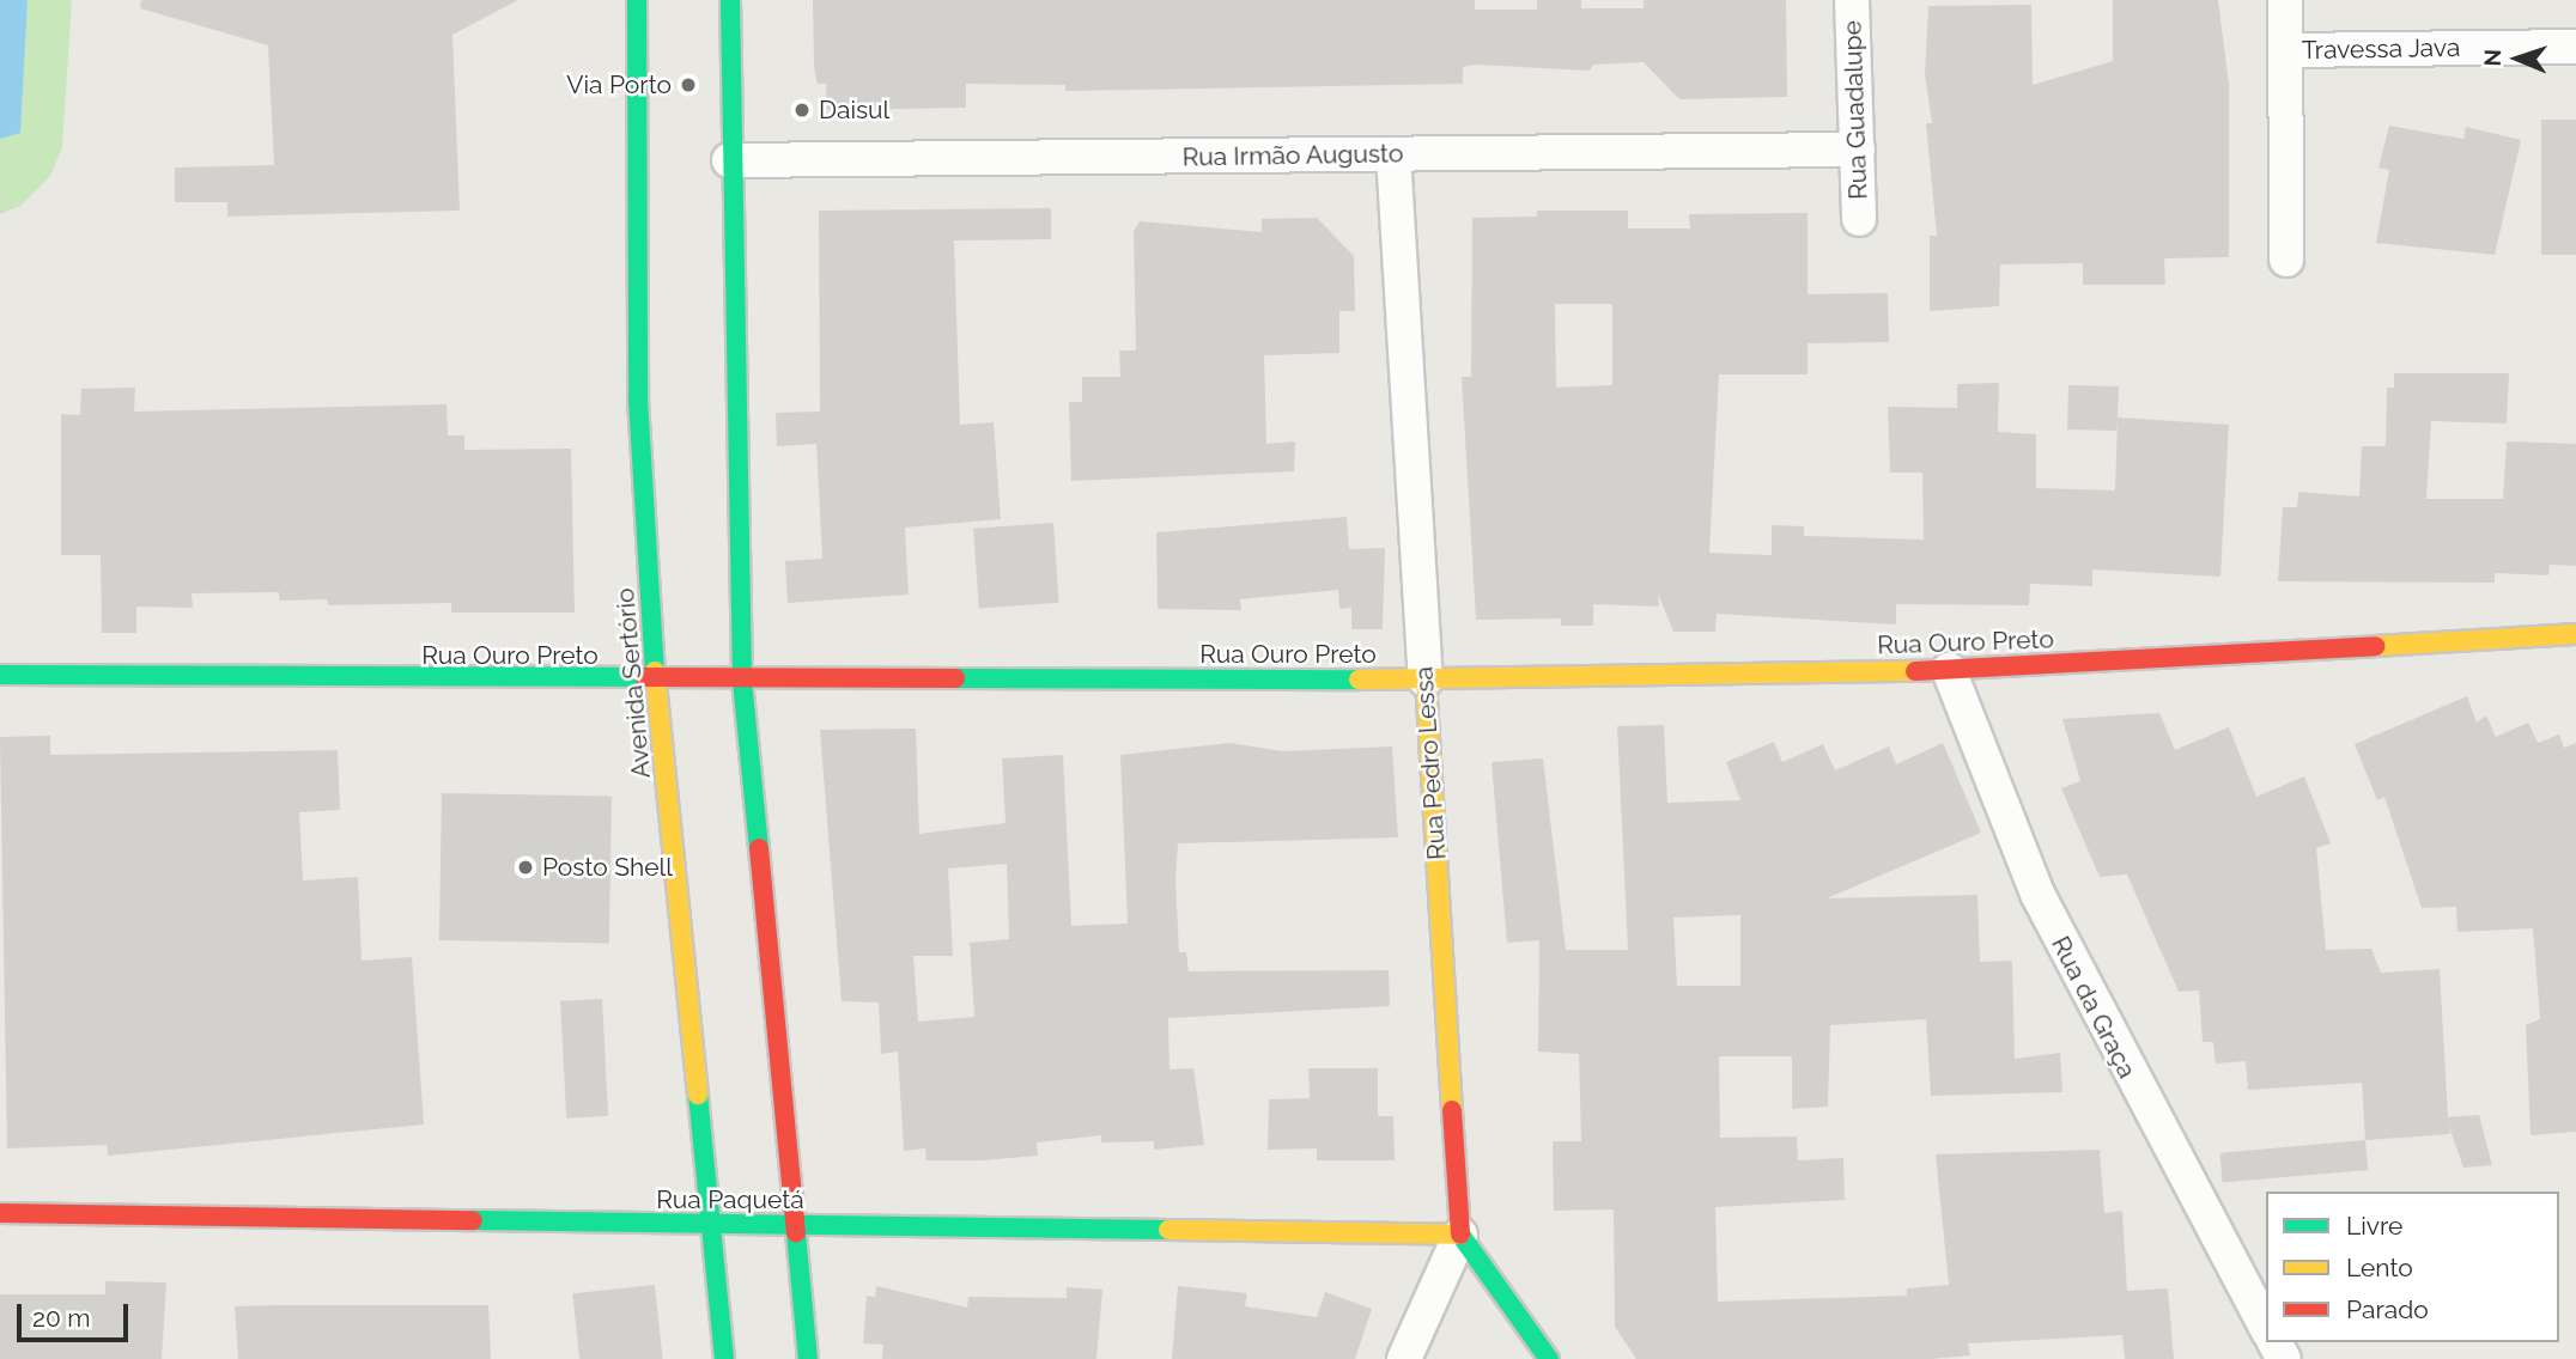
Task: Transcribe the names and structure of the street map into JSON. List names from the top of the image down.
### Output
{
  "streets": {
    "main road": [
      "Rua Ouro Preto",
      "Avenida Sertório",
      "Rua Pedro Lessa",
      "Rua Paquetá"
    ],
    "street": [
      "Travessa Java",
      "Rua Guadalupe",
      "Rua Irmão Augusto",
      "Rua da Graça"
    ]
  },
  "crossings": [
    ["Rua Guadalupe", "Rua Irmão Augusto"],
    ["Rua Irmão Augusto", "Rua Pedro Lessa"],
    ["Rua Ouro Preto", "Avenida Sertório"],
    ["Rua Ouro Preto", "Rua Pedro Lessa"],
    ["Rua Ouro Preto", "Rua da Graça"],
    ["Avenida Sertório", "Rua Paquetá"],
    ["Rua Pedro Lessa", "Rua Paquetá"]
  ],
  "places": ["Via Porto", "Daisul", "Posto Shell"],
  "legend": ["Livre", "Lento", "Parado"],
  "scale_bar": "20 m",
  "north": "left"
}
